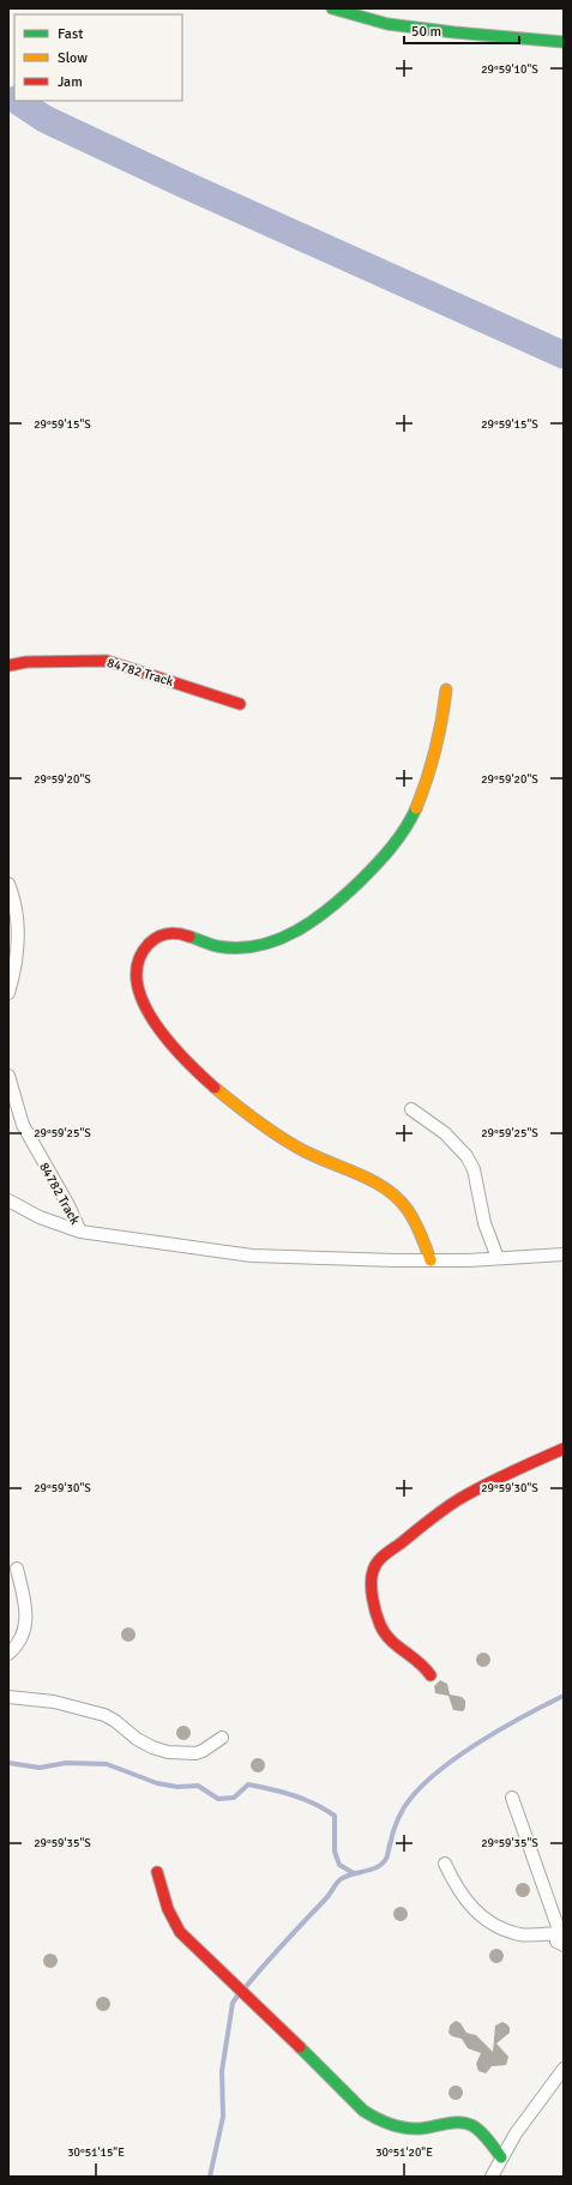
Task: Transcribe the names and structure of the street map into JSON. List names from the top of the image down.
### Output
{
  "streets": {
    "street": ["84782 Track"]
  },
  "legend": ["Fast", "Slow", "Jam"],
  "scale_bar": "50 m",
  "coordinates": [
    "29°59'10\"S",
    "29°59'15\"S",
    "29°59'20\"S",
    "29°59'25\"S",
    "29°59'30\"S",
    "29°59'35\"S",
    "30°51'15\"E",
    "30°51'20\"E"
  ]
}
